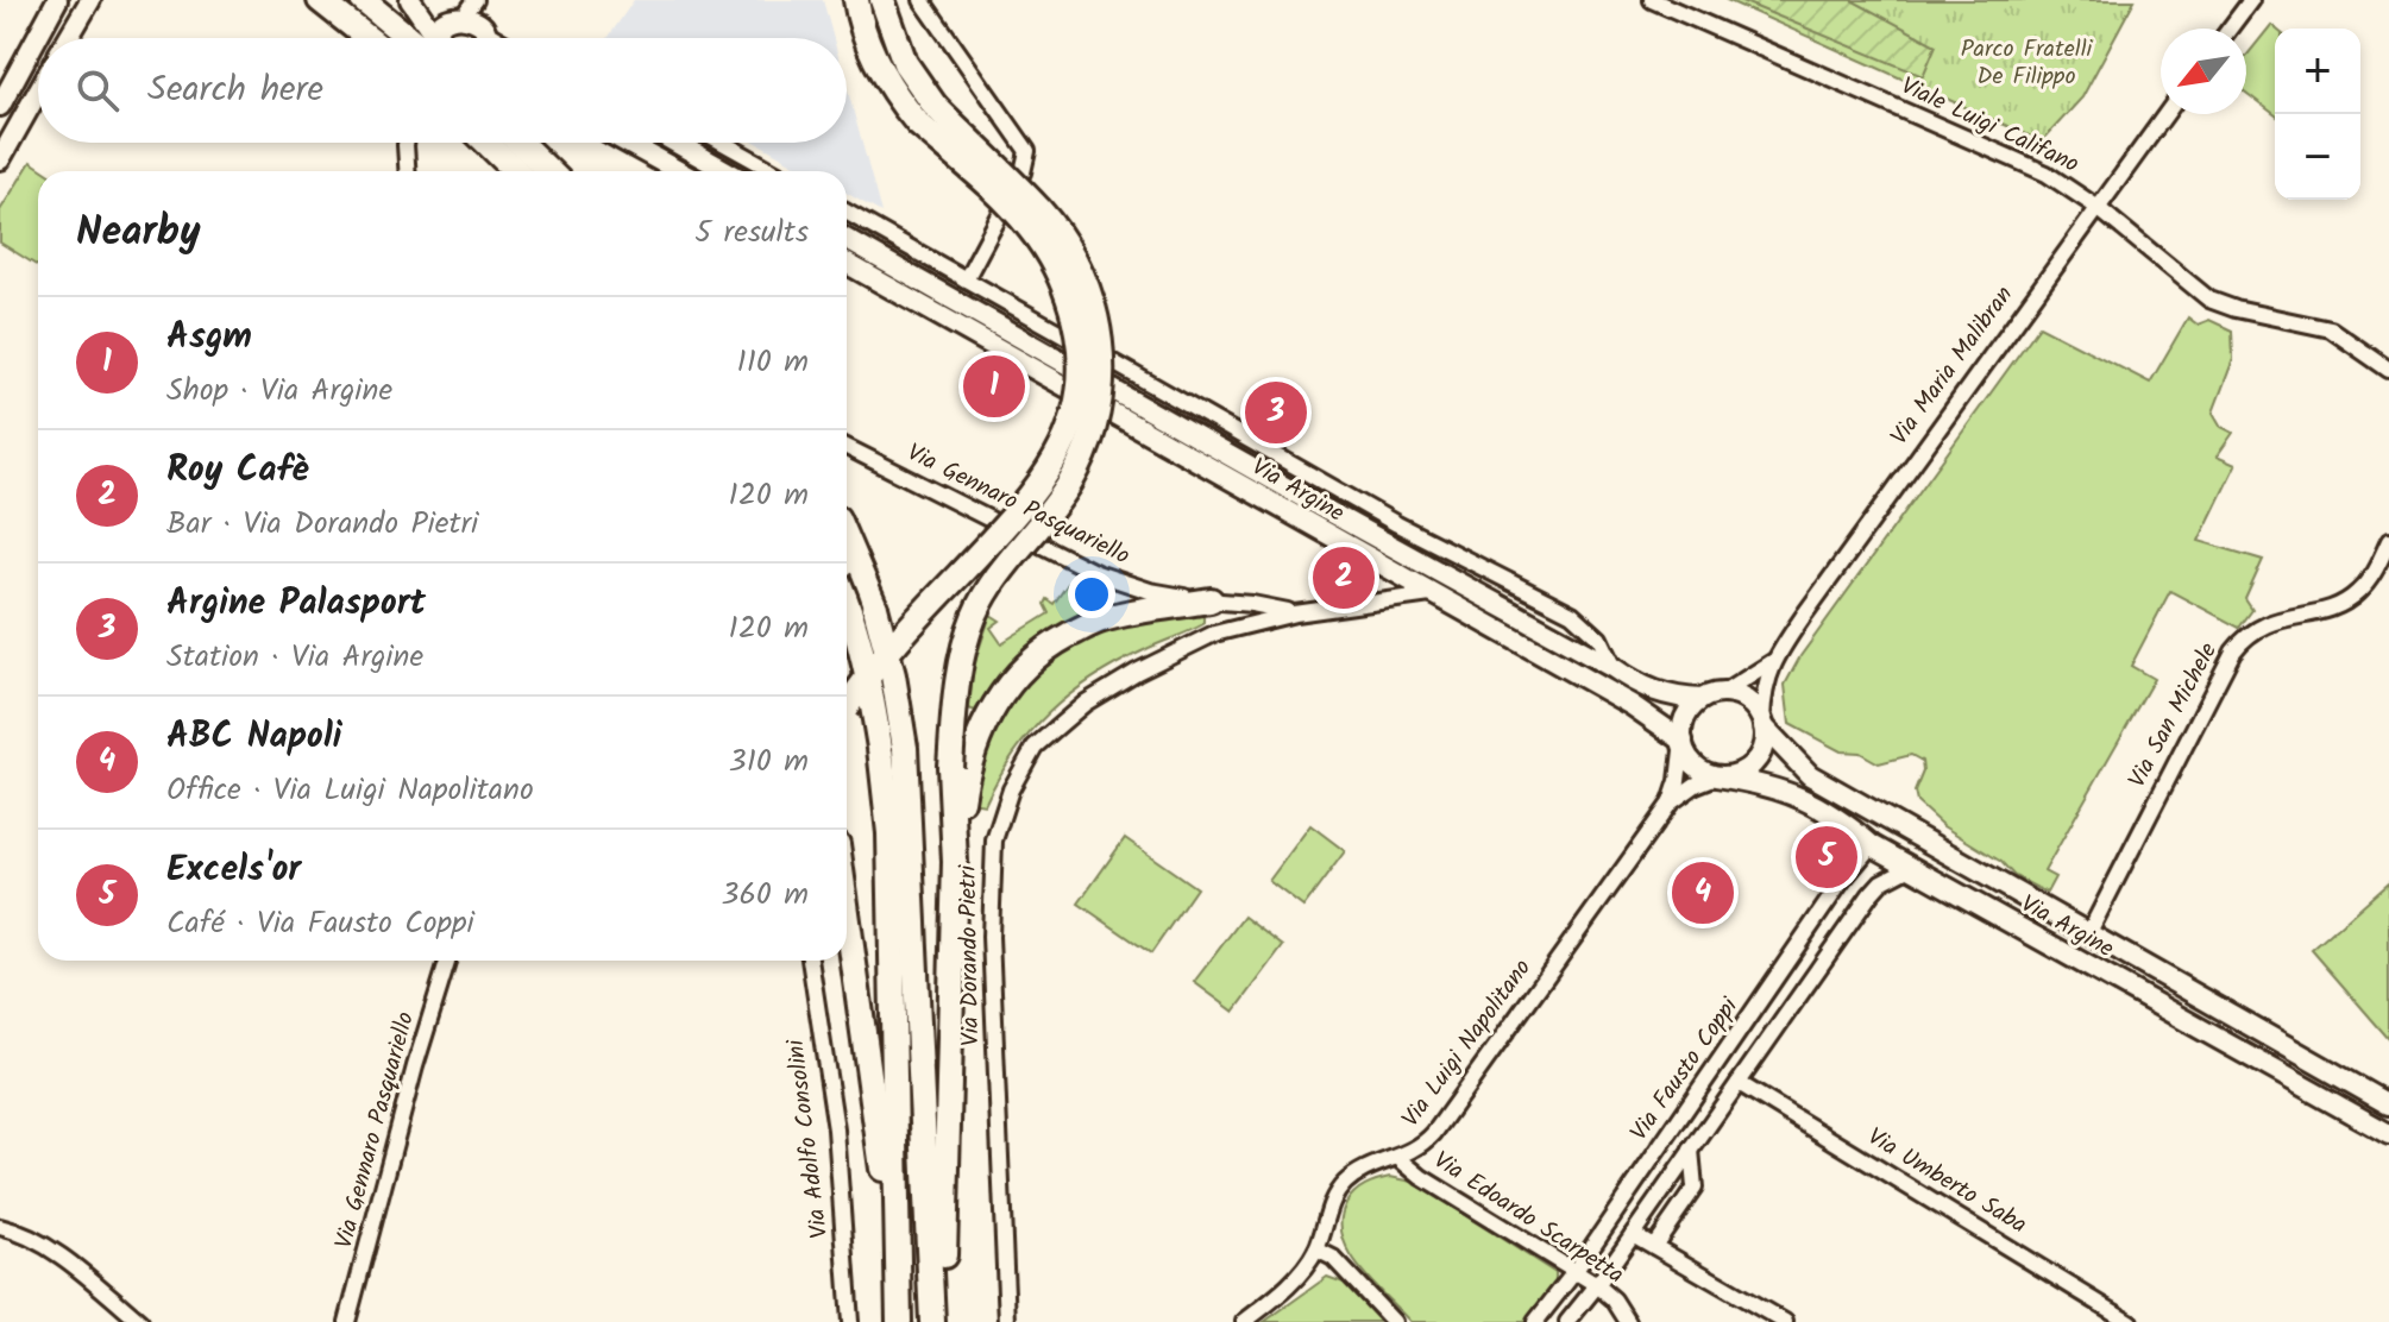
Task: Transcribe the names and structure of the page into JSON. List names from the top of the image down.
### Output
{
  "streets": {
    "street": [
      "Viale Luigi Califano",
      "Via Maria Malibran",
      "Via Argine",
      "Via Gennaro Pasquariello",
      "Via San Michele",
      "Via Dorando Pietri",
      "Via Luigi Napolitano",
      "Via Fausto Coppi",
      "Via Adolfo Consolini",
      "Via Umberto Saba",
      "Via Edoardo Scarpetta"
    ]
  },
  "crossings": [
    ["Viale Luigi Califano", "Via Maria Malibran"],
    ["Via Maria Malibran", "Via Argine"],
    ["Via Maria Malibran", "Via Luigi Napolitano"],
    ["Via Argine", "Via San Michele"],
    ["Via Argine", "Via Dorando Pietri"],
    ["Via Argine", "Via Luigi Napolitano"],
    ["Via Argine", "Via Fausto Coppi"],
    ["Via Gennaro Pasquariello", "Via Dorando Pietri"],
    ["Via Luigi Napolitano", "Via Edoardo Scarpetta"],
    ["Via Fausto Coppi", "Via Edoardo Scarpetta"]
  ],
  "parks": ["Parco Fratelli De Filippo"],
  "north": "bottom left",
  "page": {
    "map_buttons": ["+", "−"],
    "search": "Search here",
    "heading": ["Nearby", "5 results"],
    "list": [
      {
        "mark": "1",
        "name": "Asgm",
        "note": "Shop · Via Argine",
        "value": "110 m"
      },
      {
        "mark": "2",
        "name": "Roy Cafè",
        "note": "Bar · Via Dorando Pietri",
        "value": "120 m"
      },
      {
        "mark": "3",
        "name": "Argine Palasport",
        "note": "Station · Via Argine",
        "value": "120 m"
      },
      {
        "mark": "4",
        "name": "ABC Napoli",
        "note": "Office · Via Luigi Napolitano",
        "value": "310 m"
      },
      {
        "mark": "5",
        "name": "Excels'or",
        "note": "Café · Via Fausto Coppi",
        "value": "360 m"
      }
    ],
    "pins": [
      "1",
      "3",
      "2",
      "5",
      "4"
    ]
  }
}
